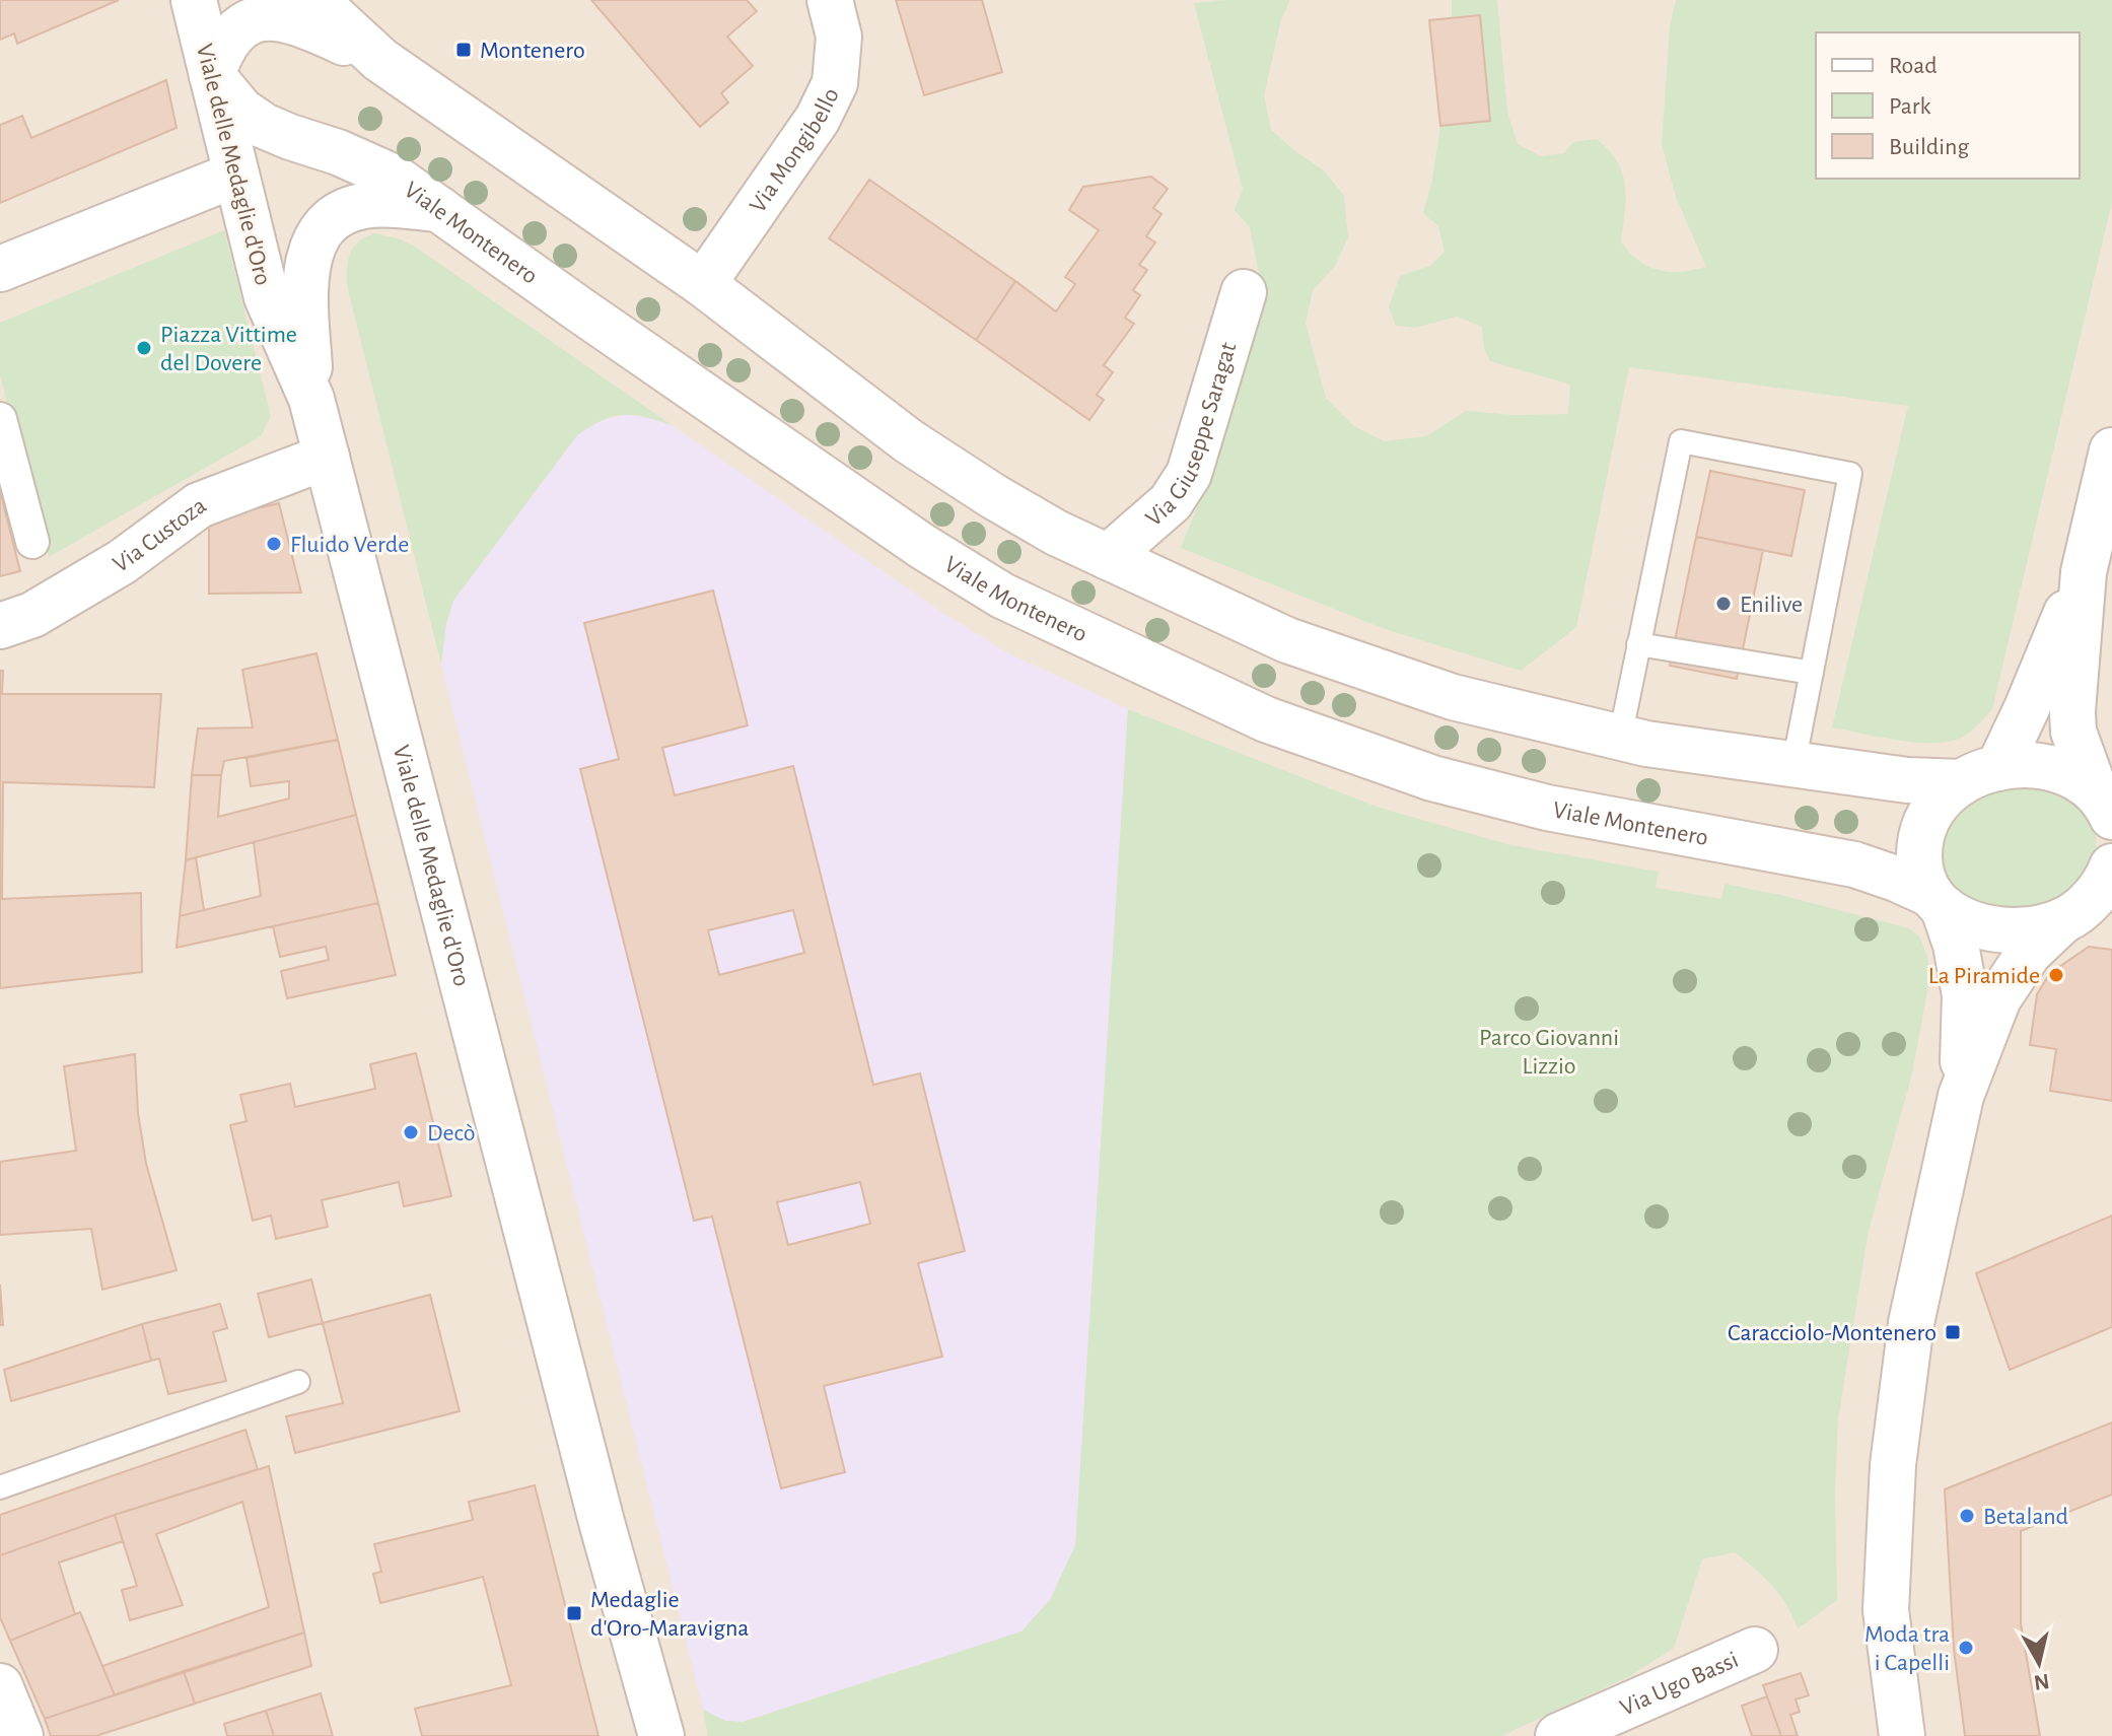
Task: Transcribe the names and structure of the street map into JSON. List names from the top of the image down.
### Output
{
  "streets": {
    "main road": [
      "Via Mongibello",
      "Viale delle Medaglie d'Oro",
      "Viale Montenero",
      "Via Giuseppe Saragat",
      "Via Custoza",
      "Via Ugo Bassi"
    ]
  },
  "crossings": [
    ["Viale delle Medaglie d'Oro", "Viale Montenero"],
    ["Viale delle Medaglie d'Oro", "Via Custoza"]
  ],
  "parks": ["Parco Giovanni Lizzio"],
  "places": {
    "transit": ["Montenero", "Caracciolo-Montenero", "Medaglie d'Oro-Maravigna"],
    "other": [
      "Piazza Vittime del Dovere",
      "Fluido Verde",
      "Enilive",
      "La Piramide",
      "Decò",
      "Betaland",
      "Moda tra i Capelli"
    ]
  },
  "legend": ["Road", "Park", "Building"],
  "north": "bottom"
}
